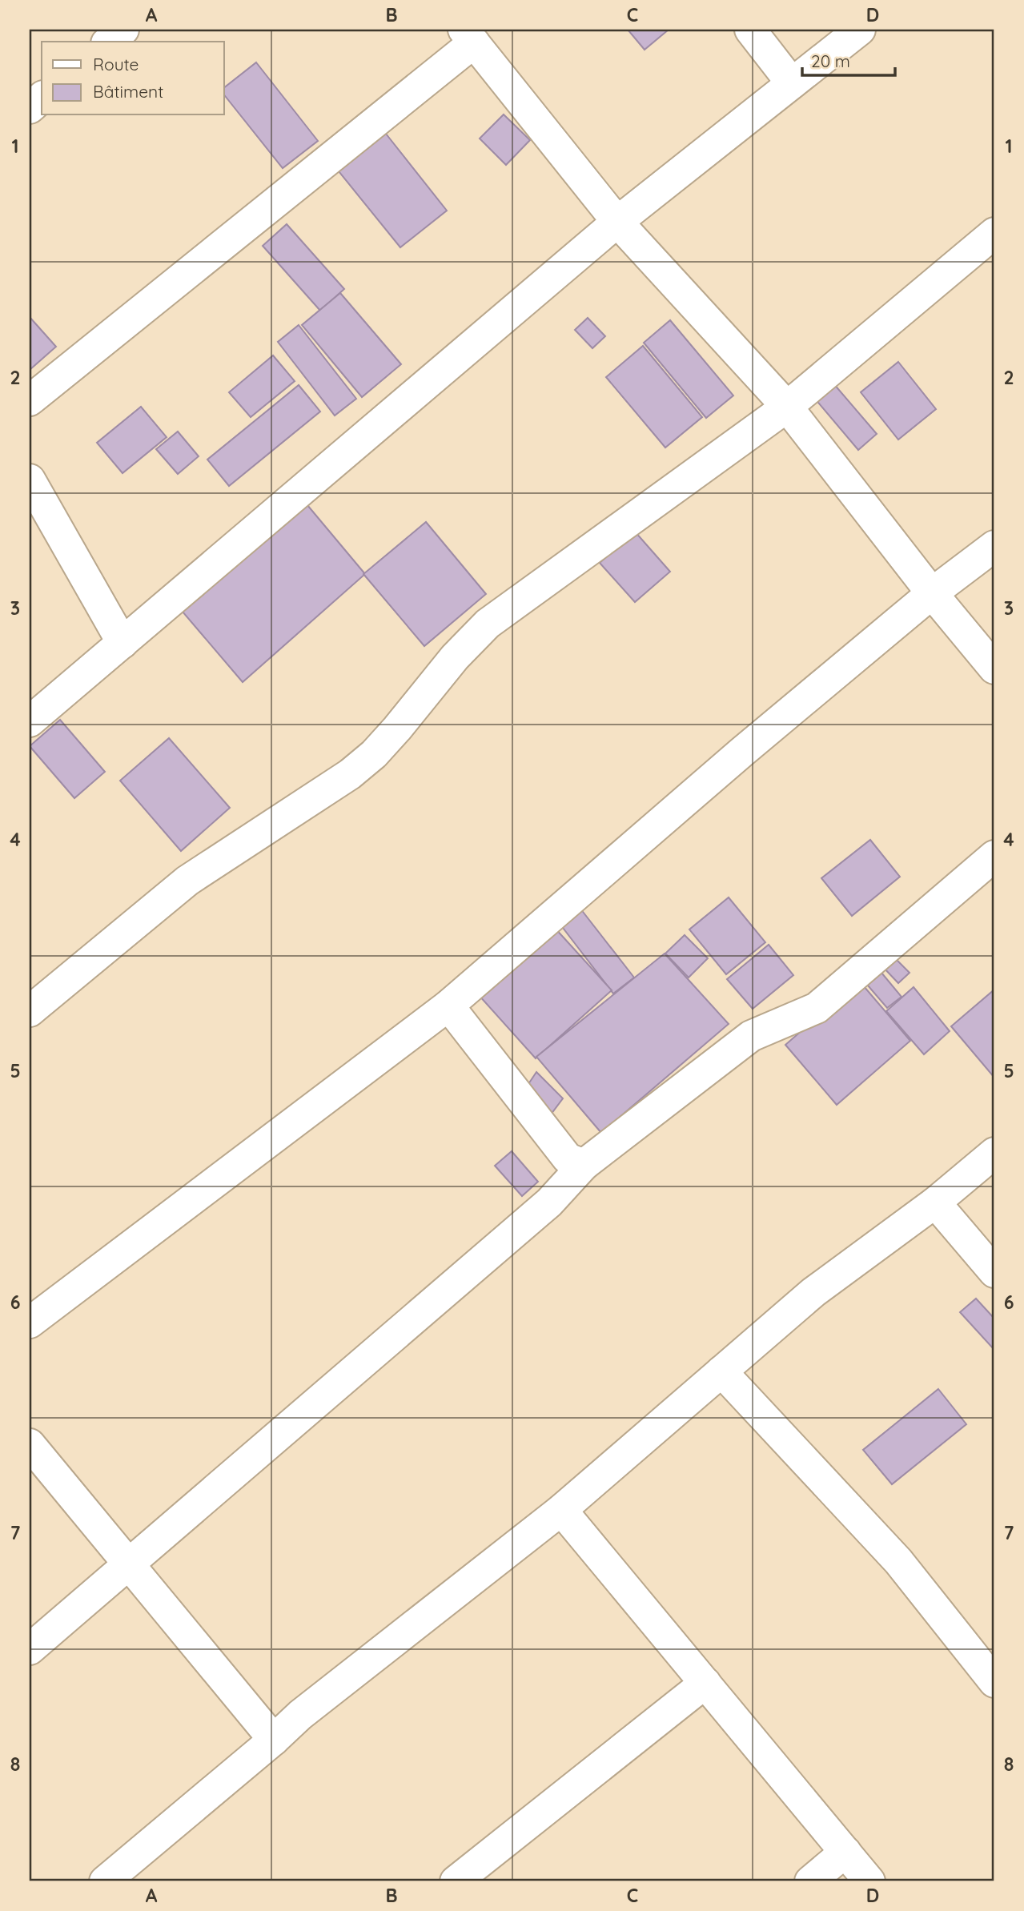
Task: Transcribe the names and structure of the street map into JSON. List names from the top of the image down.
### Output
{
  "legend": ["Route", "Bâtiment"],
  "scale_bar": "20 m",
  "grid": {
    "columns": [
      "A",
      "B",
      "C",
      "D"
    ],
    "rows": [
      "1",
      "2",
      "3",
      "4",
      "5",
      "6",
      "7",
      "8"
    ]
  }
}
